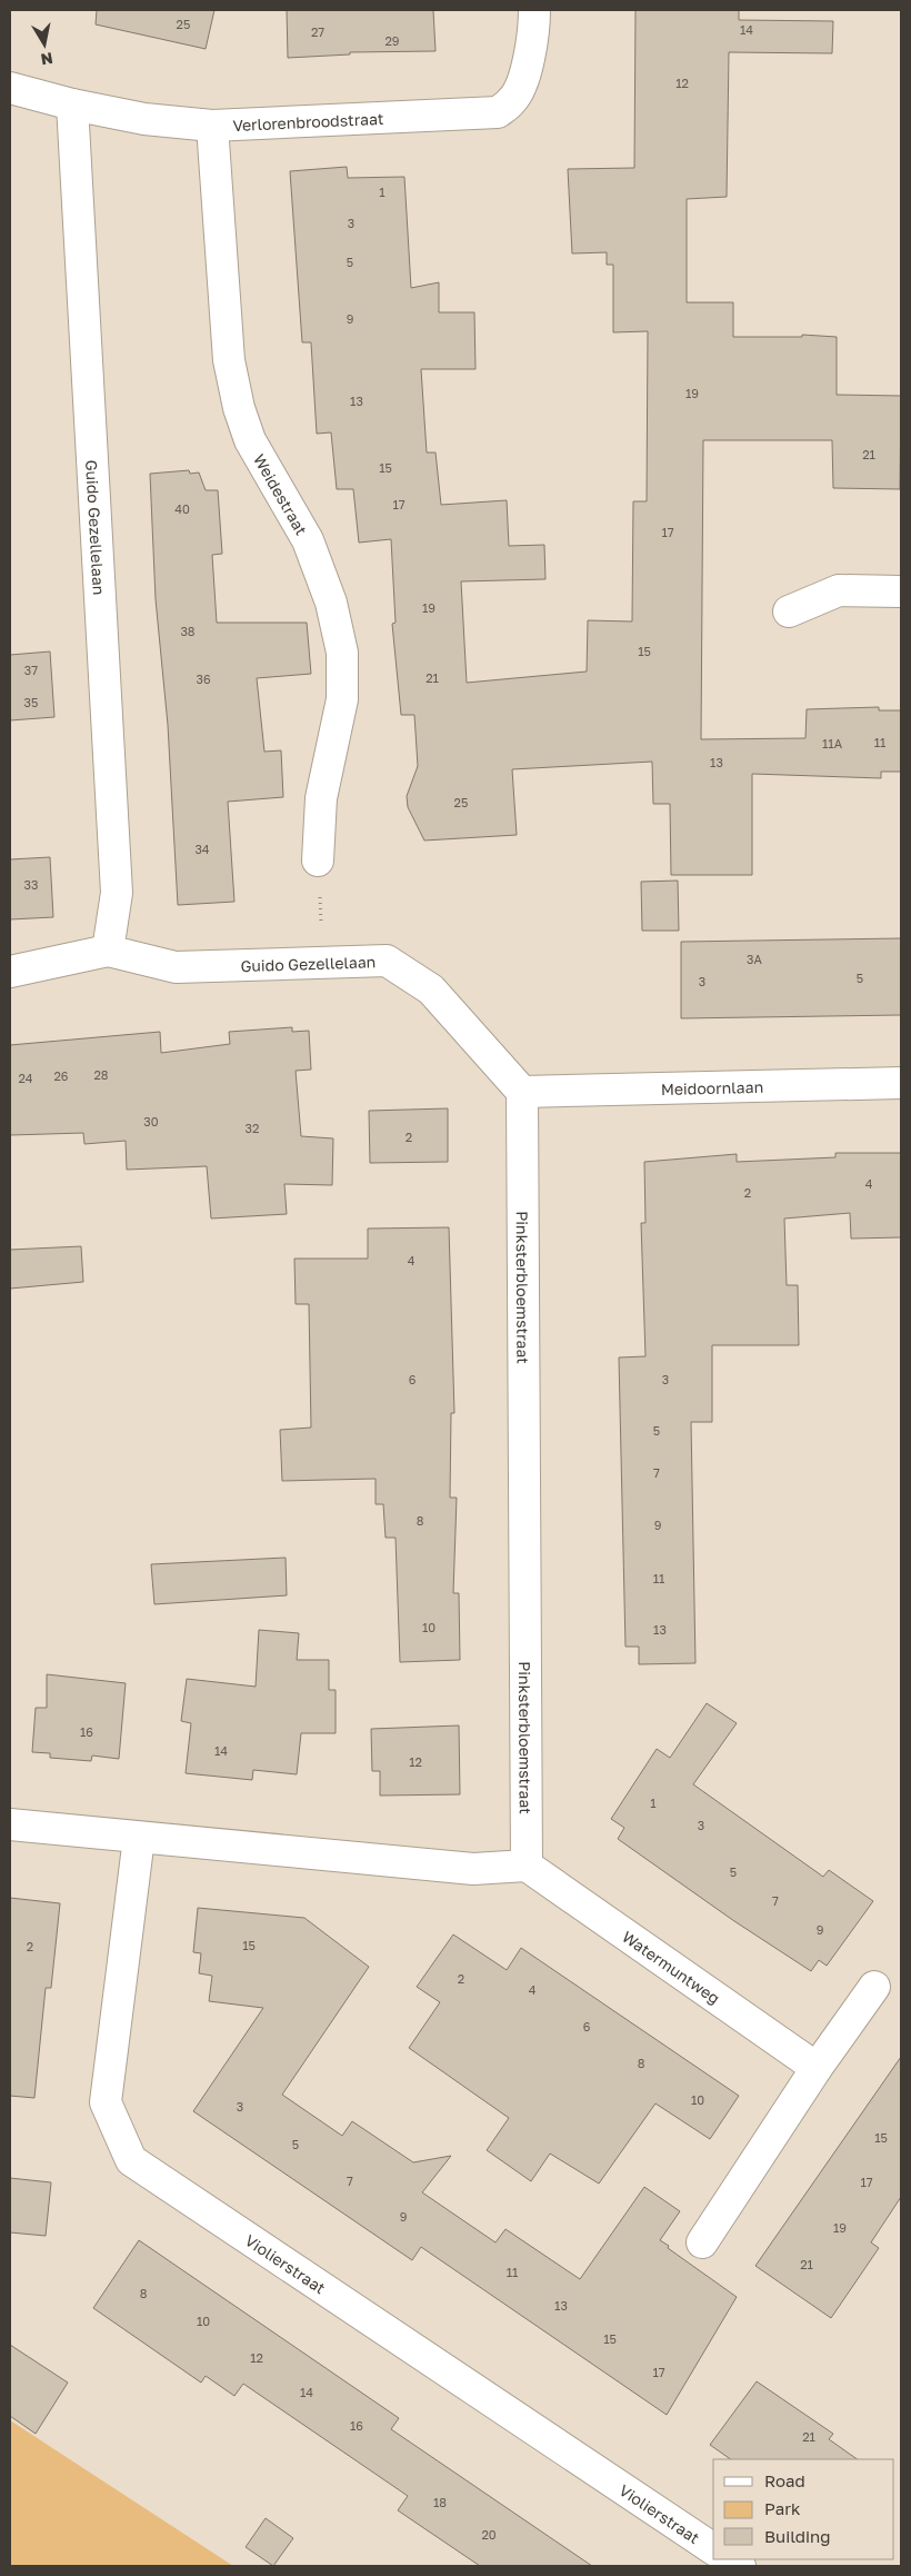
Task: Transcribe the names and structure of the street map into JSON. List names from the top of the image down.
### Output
{
  "streets": {
    "street": [
      "Verlorenbroodstraat",
      "Weidestraat",
      "Guido Gezellelaan",
      "Meidoornlaan",
      "Pinksterbloemstraat",
      "Watermuntweg",
      "Violierstraat"
    ]
  },
  "crossings": [
    ["Verlorenbroodstraat", "Weidestraat"],
    ["Verlorenbroodstraat", "Guido Gezellelaan"],
    ["Guido Gezellelaan", "Meidoornlaan"],
    ["Guido Gezellelaan", "Pinksterbloemstraat"],
    ["Meidoornlaan", "Pinksterbloemstraat"],
    ["Pinksterbloemstraat", "Watermuntweg"]
  ],
  "house_numbers": [
    "25",
    "14",
    "27",
    "29",
    "12",
    "1",
    "3",
    "5",
    "9",
    "19",
    "13",
    "21",
    "15",
    "17",
    "40",
    "17",
    "19",
    "38",
    "15",
    "37",
    "21",
    "36",
    "35",
    "11",
    "11A",
    "13",
    "25",
    "34",
    "33",
    "3A",
    "5",
    "3",
    "28",
    "26",
    "24",
    "30",
    "32",
    "2",
    "4",
    "2",
    "4",
    "6",
    "3",
    "5",
    "7",
    "8",
    "9",
    "11",
    "10",
    "13",
    "16",
    "14",
    "12",
    "1",
    "3",
    "5",
    "7",
    "9",
    "15",
    "2",
    "2",
    "4",
    "6",
    "8",
    "10",
    "3",
    "15",
    "5",
    "7",
    "17",
    "9",
    "19",
    "21",
    "11",
    "8",
    "13",
    "10",
    "15",
    "12",
    "17",
    "14",
    "16",
    "21",
    "18",
    "20"
  ],
  "legend": ["Road", "Park", "Building"],
  "north": "bottom"
}
